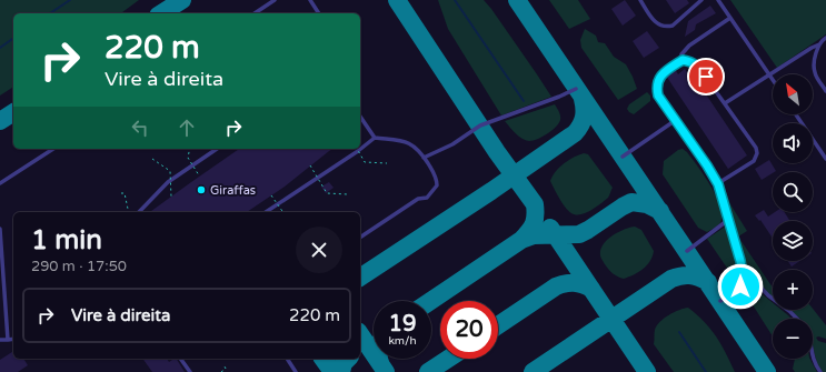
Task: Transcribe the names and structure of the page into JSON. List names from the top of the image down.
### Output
{
  "places": ["Giraffas"],
  "north": "top left",
  "page": {
    "turn": ["220 m", "Vire à direita"],
    "map_buttons": ["+", "−"],
    "heading": ["1 min", "290 m · 17:50"],
    "list": [
      {
        "name": "Vire à direita",
        "value": "220 m"
      }
    ],
    "speed": "19 km/h",
    "limit": "20"
  }
}
